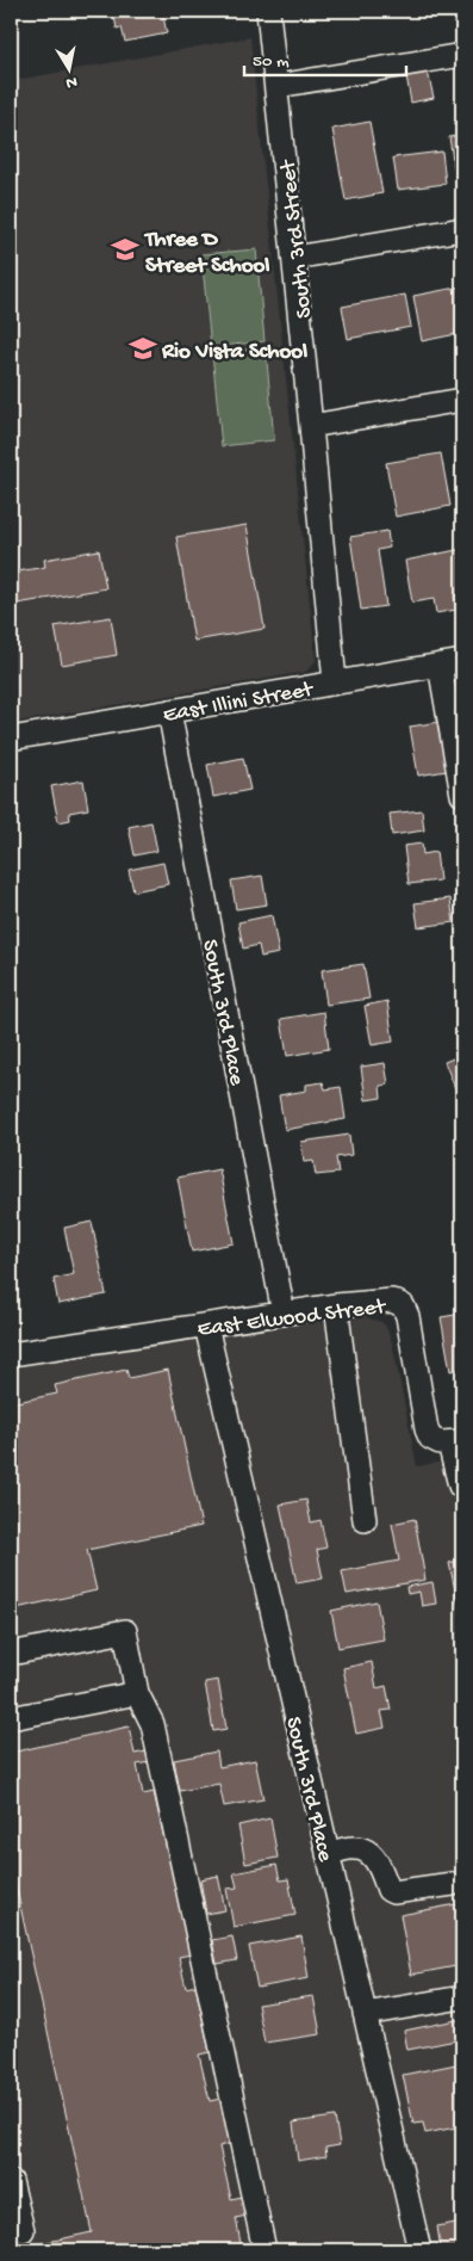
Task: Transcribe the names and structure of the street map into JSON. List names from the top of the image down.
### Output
{
  "streets": {
    "street": [
      "South 3rd Street",
      "East Illini Street",
      "South 3rd Place",
      "East Elwood Street"
    ]
  },
  "crossings": [
    ["South 3rd Street", "East Illini Street"],
    ["East Illini Street", "South 3rd Place"],
    ["South 3rd Place", "East Elwood Street"]
  ],
  "places": {
    "school or university": ["Three D Street School", "Rio Vista School"]
  },
  "scale_bar": "50 m",
  "north": "bottom"
}
